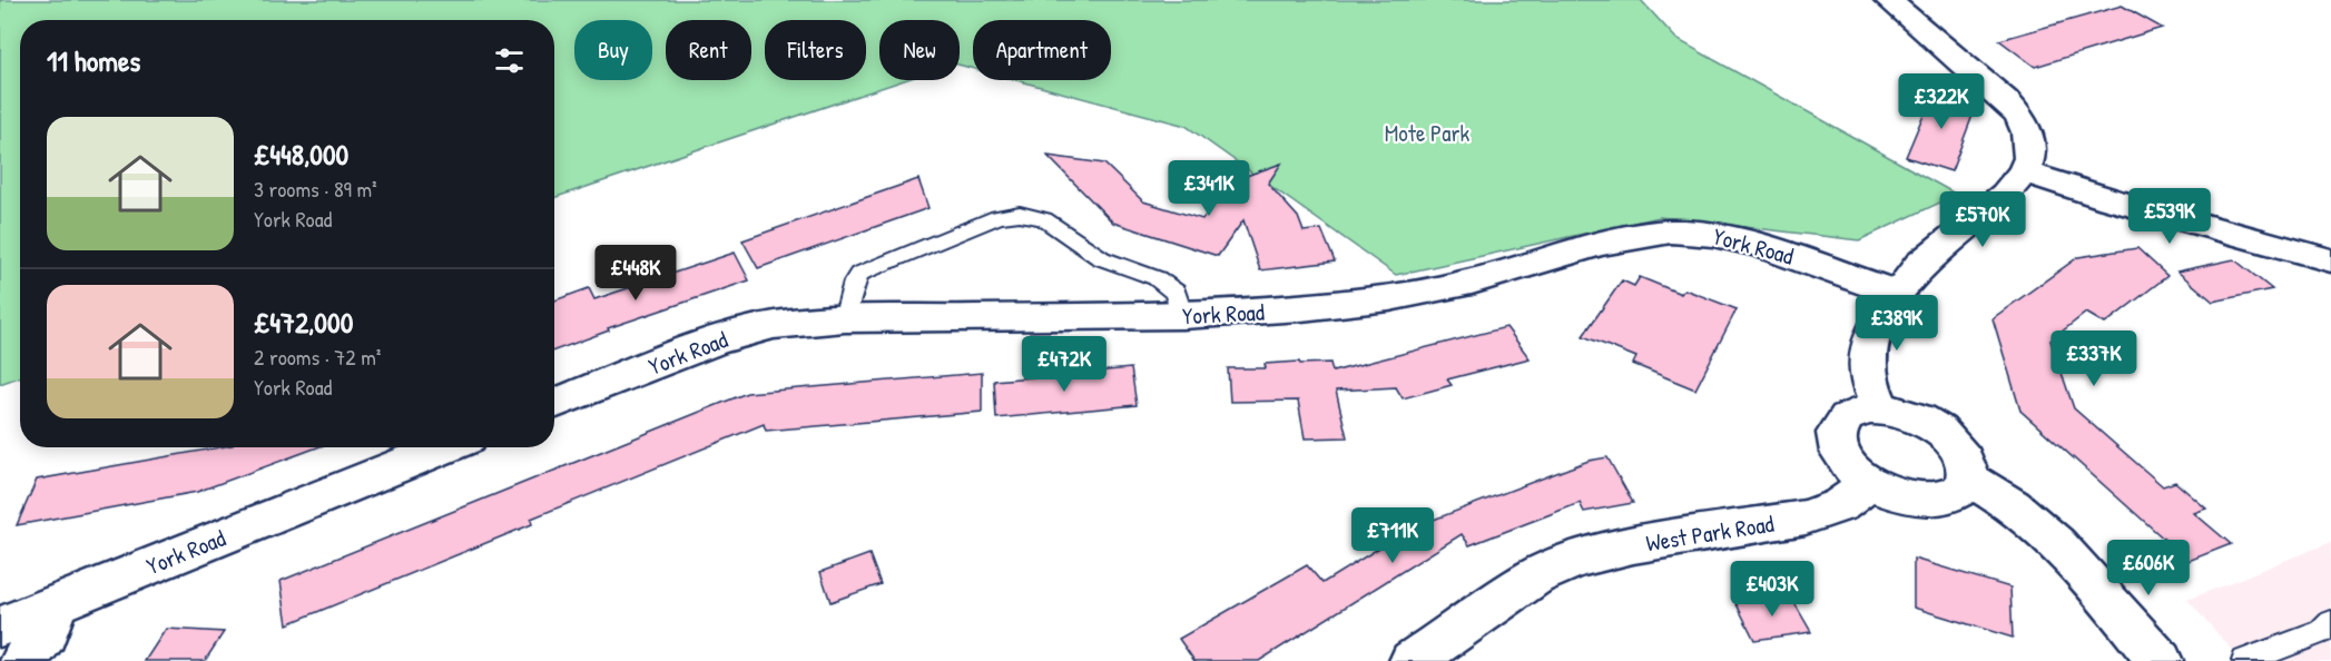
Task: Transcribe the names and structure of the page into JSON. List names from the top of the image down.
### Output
{
  "streets": {
    "street": ["York Road", "West Park Road"]
  },
  "parks": ["Mote Park"],
  "page": {
    "chip": [
      "Buy",
      "Rent",
      "Filters",
      "New",
      "Apartment"
    ],
    "heading": "11 homes",
    "price": [
      "£322K",
      "£341K",
      "£539K",
      "£570K",
      "£448K",
      "£389K",
      "£337K",
      "£472K",
      "£711K",
      "£606K",
      "£403K"
    ],
    "list": [
      {
        "name": "£448,000",
        "note": "3 rooms · 89 m² · York Road"
      },
      {
        "name": "£472,000",
        "note": "2 rooms · 72 m² · York Road"
      }
    ]
  }
}
